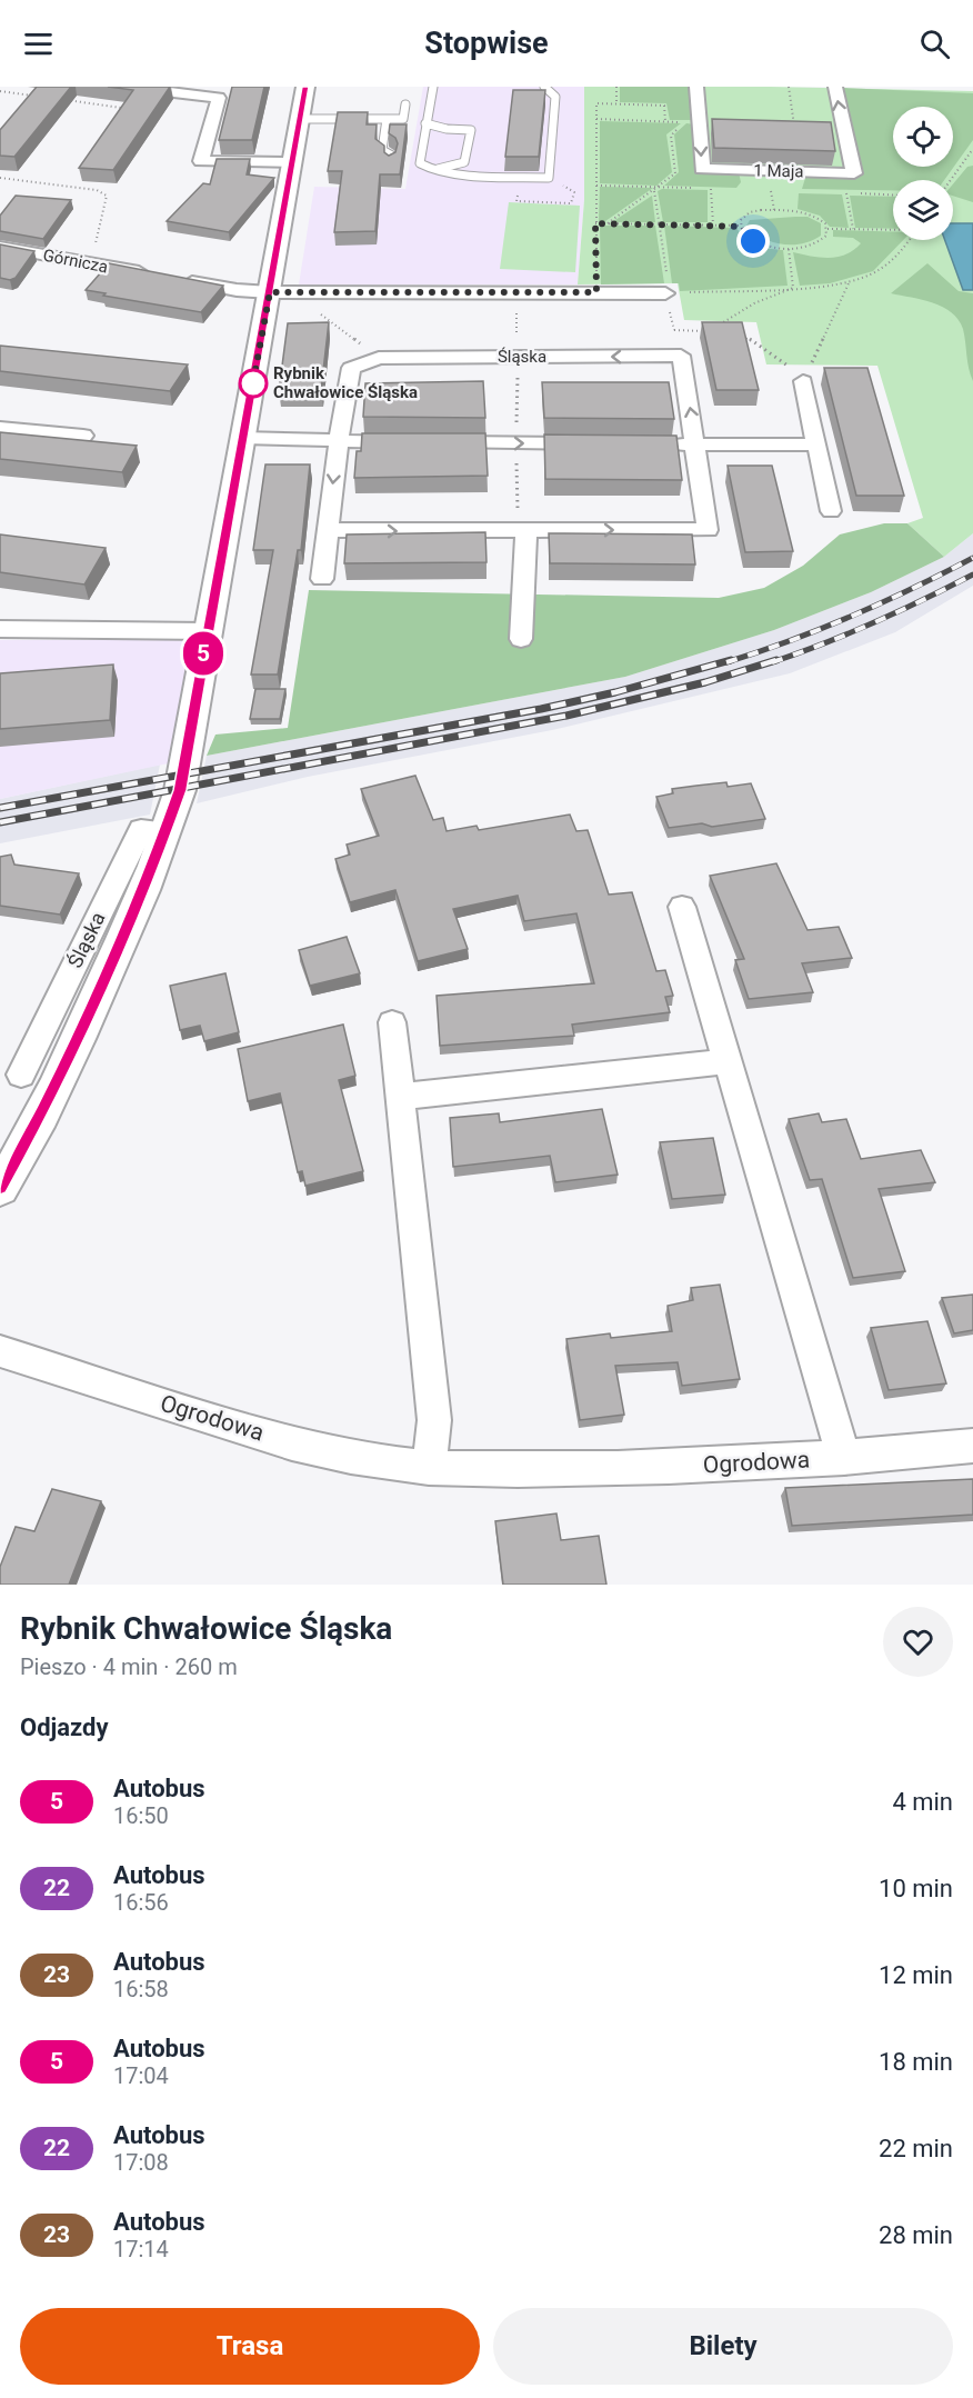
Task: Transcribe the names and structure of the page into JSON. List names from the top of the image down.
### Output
{
  "streets": {
    "street": [
      "1 Maja",
      "Górnicza",
      "Śląska",
      "Ogrodowa"
    ]
  },
  "places": ["Rybnik Chwałowice Śląska"],
  "lines": ["bus line 5"],
  "page": {
    "header": "Stopwise",
    "on_map": "5",
    "heading": [
      ["Rybnik Chwałowice Śląska", "Pieszo · 4 min · 260 m"],
      "Odjazdy"
    ],
    "list": [
      {
        "mark": "5",
        "name": "Autobus",
        "note": "16:50",
        "value": "4 min"
      },
      {
        "mark": "22",
        "name": "Autobus",
        "note": "16:56",
        "value": "10 min"
      },
      {
        "mark": "23",
        "name": "Autobus",
        "note": "16:58",
        "value": "12 min"
      },
      {
        "mark": "5",
        "name": "Autobus",
        "note": "17:04",
        "value": "18 min"
      },
      {
        "mark": "22",
        "name": "Autobus",
        "note": "17:08",
        "value": "22 min"
      },
      {
        "mark": "23",
        "name": "Autobus",
        "note": "17:14",
        "value": "28 min"
      }
    ],
    "buttons": ["Trasa", "Bilety"]
  }
}
